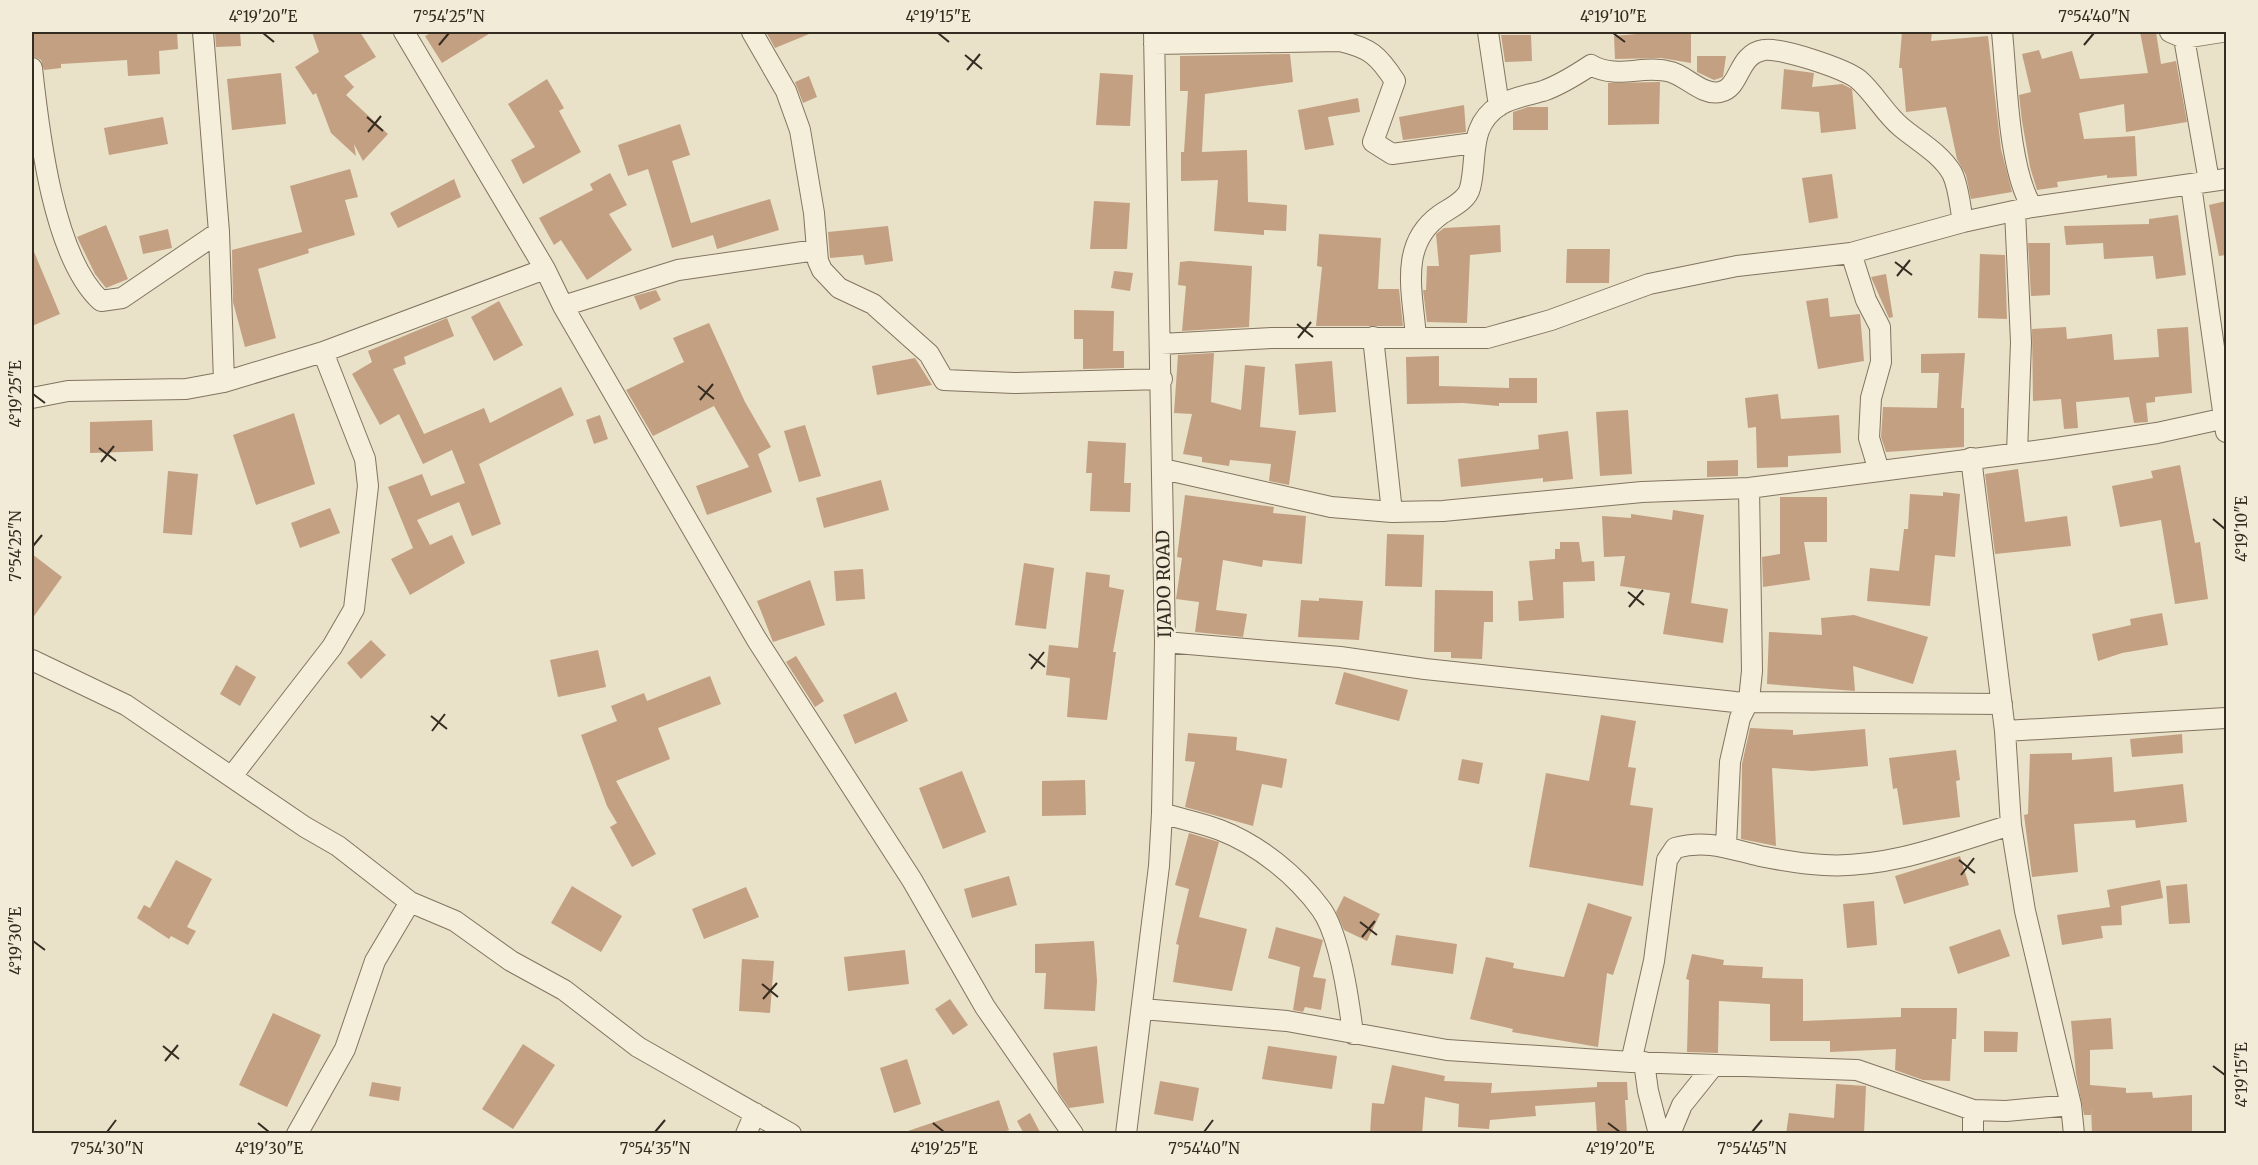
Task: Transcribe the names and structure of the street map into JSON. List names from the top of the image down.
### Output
{
  "streets": {
    "street": ["IJADO ROAD"]
  },
  "coordinates": [
    "4°19'20\"E",
    "7°54'25\"N",
    "4°19'15\"E",
    "4°19'10\"E",
    "7°54'40\"N",
    "4°19'25\"E",
    "4°19'30\"E",
    "7°54'30\"N",
    "7°54'35\"N",
    "7°54'45\"N"
  ]
}
